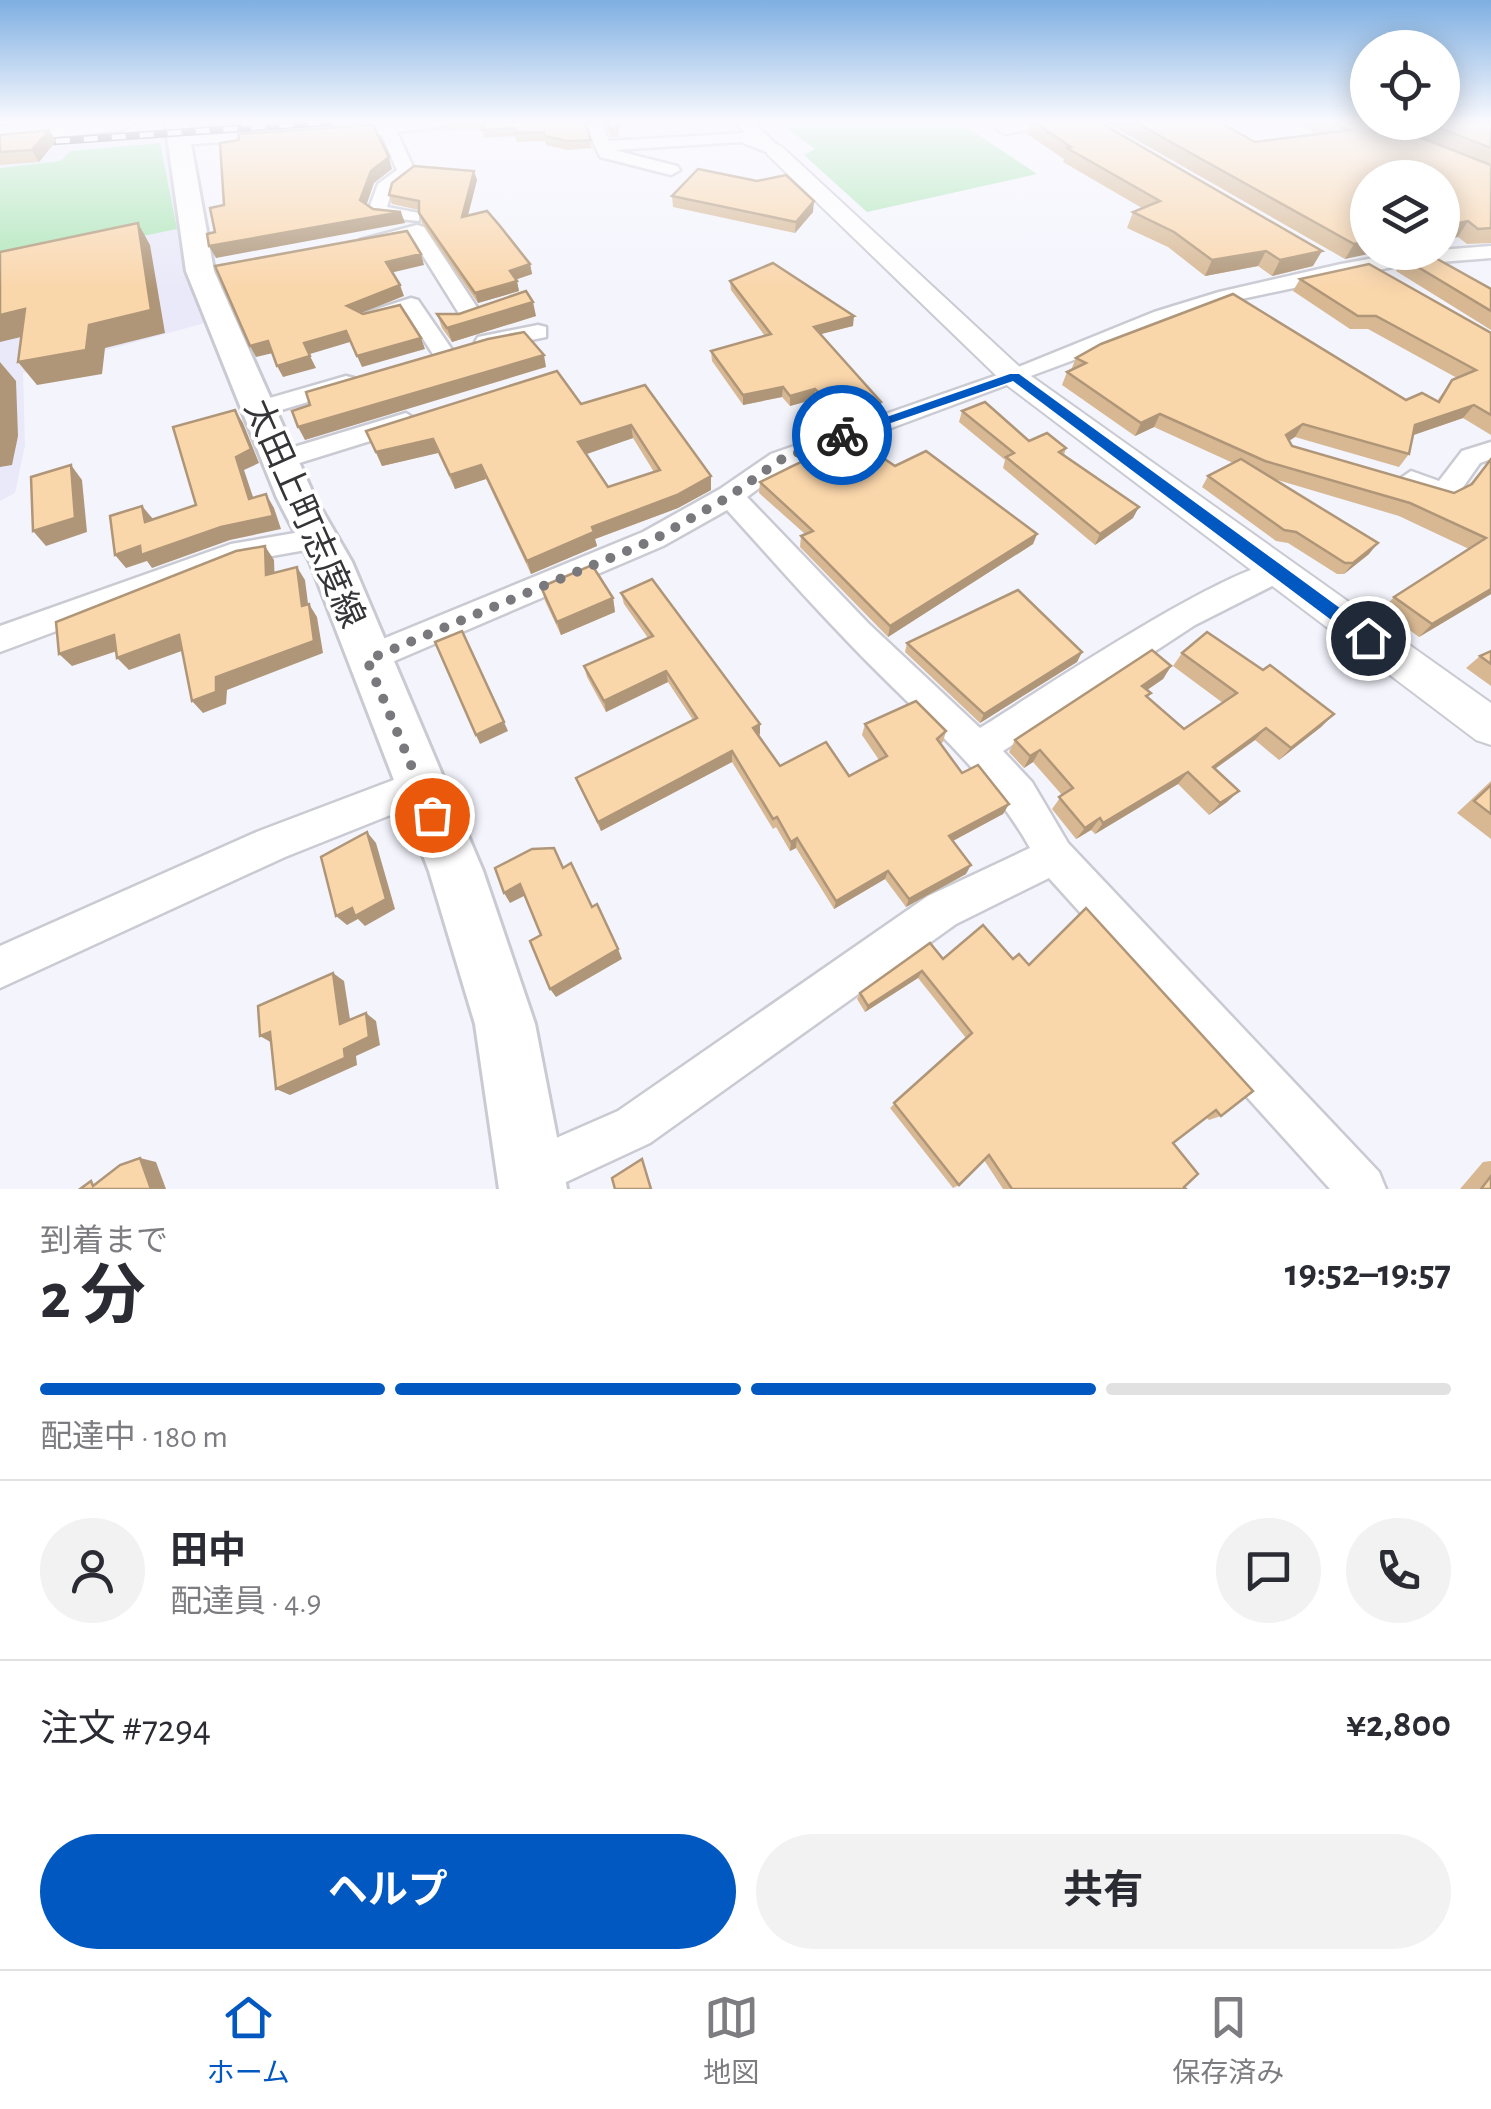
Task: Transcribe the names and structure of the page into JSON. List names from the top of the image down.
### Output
{
  "streets": {
    "main road": ["太田上町志度線"]
  },
  "page": {
    "heading": ["2 分", "到着まで", "19:52–19:57"],
    "panel": [
      "田中",
      "配達員 · 4.9",
      "注文 #7294",
      "¥2,800"
    ],
    "bar": "配達中 · 180 m",
    "buttons": ["ヘルプ", "共有"],
    "tabs": ["ホーム", "地図", "保存済み"]
  }
}
